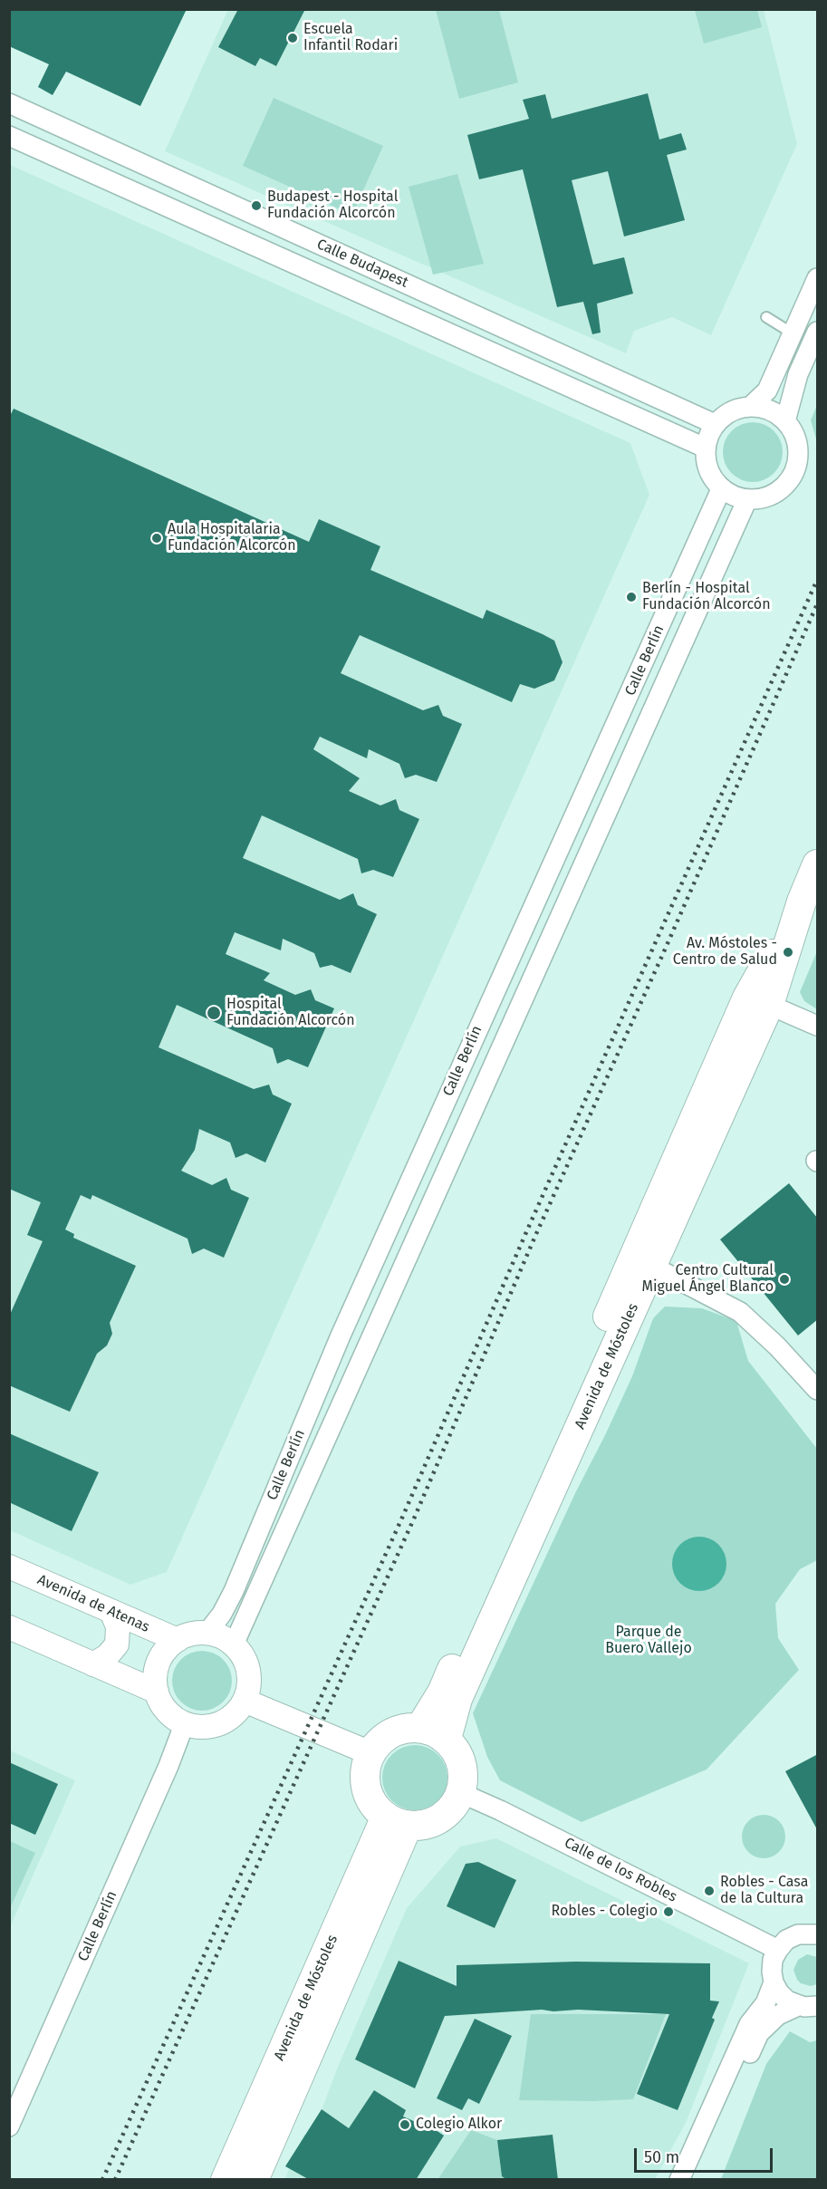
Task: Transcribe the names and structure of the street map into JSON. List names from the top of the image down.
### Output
{
  "streets": {
    "main road": ["Avenida de Móstoles"],
    "street": [
      "Calle Budapest",
      "Calle Berlín",
      "Avenida de Atenas",
      "Calle de los Robles"
    ]
  },
  "crossings": [
    ["Calle Budapest", "Calle Berlín"],
    ["Calle Berlín", "Avenida de Atenas"],
    ["Avenida de Móstoles", "Calle de los Robles"]
  ],
  "parks": ["Parque de Buero Vallejo"],
  "places": [
    "Escuela Infantil Rodari",
    "Budapest - Hospital Fundación Alcorcón",
    "Aula Hospitalaria Fundación Alcorcón",
    "Berlín - Hospital Fundación Alcorcón",
    "Av. Móstoles - Centro de Salud",
    "Hospital Fundación Alcorcón",
    "Centro Cultural Miguel Ángel Blanco",
    "Robles - Casa de la Cultura",
    "Robles - Colegio",
    "Colegio Alkor"
  ],
  "scale_bar": "50 m"
}
